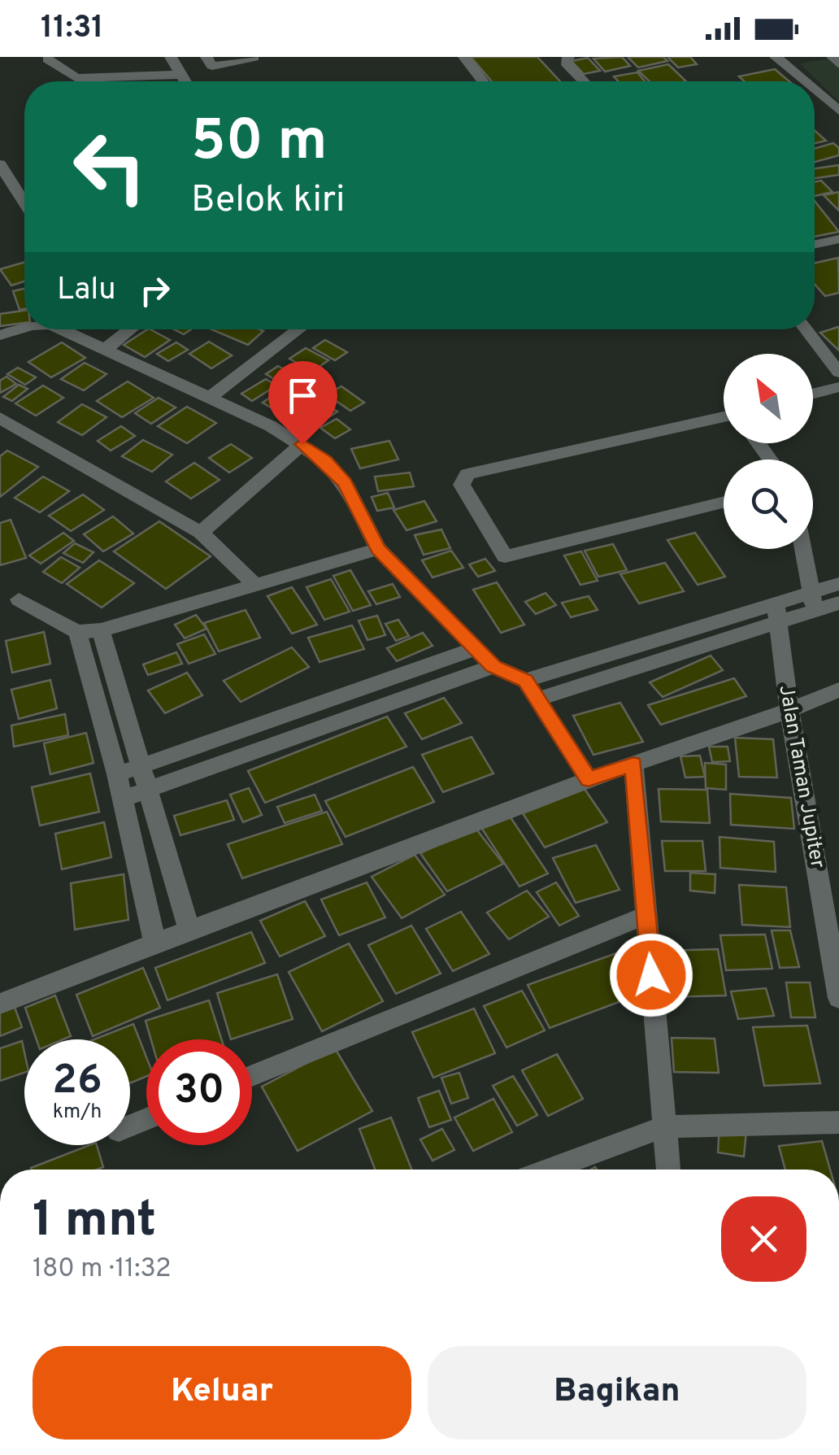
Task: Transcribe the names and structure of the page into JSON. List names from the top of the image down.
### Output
{
  "streets": {
    "street": ["Jalan Taman Jupiter"]
  },
  "north": "top left",
  "page": {
    "status": "11:31",
    "turn": ["50 m", "Belok kiri"],
    "then": "Lalu",
    "speed": "26 km/h",
    "limit": "30",
    "heading": ["1 mnt", "180 m · 11:32"],
    "buttons": ["Keluar", "Bagikan"]
  }
}
